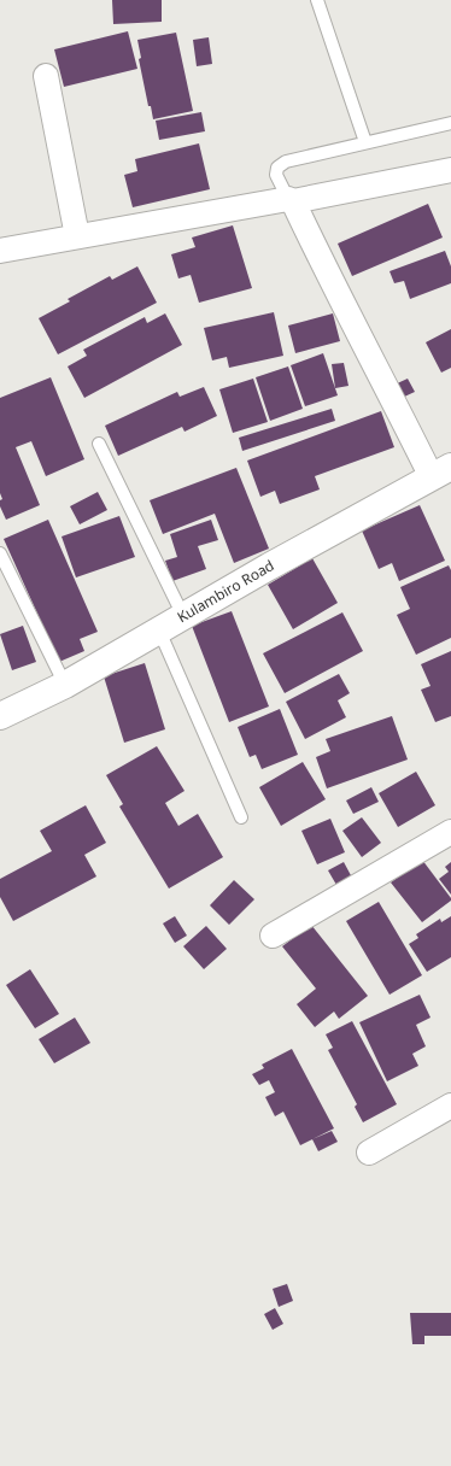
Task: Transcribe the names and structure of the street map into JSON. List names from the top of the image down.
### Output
{
  "streets": {
    "street": ["Kulambiro Road"]
  }
}
